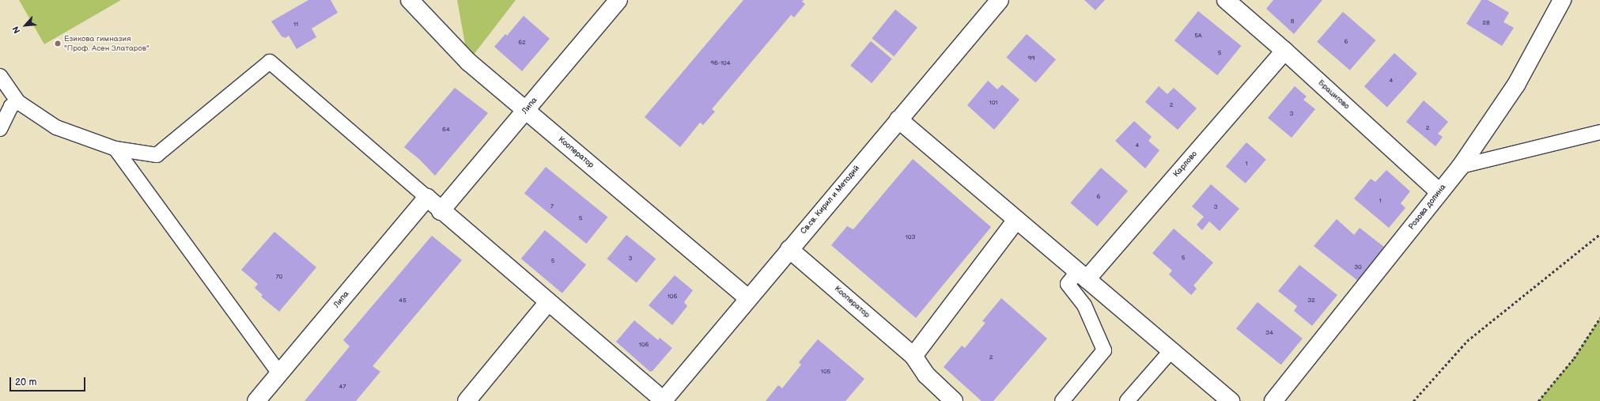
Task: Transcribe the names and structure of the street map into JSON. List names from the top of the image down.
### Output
{
  "streets": {
    "street": [
      "Брацигово",
      "Липа",
      "Кооператор",
      "Карлово",
      "Св.св. Кирил и Методий",
      "Розова долина"
    ]
  },
  "crossings": [
    ["Брацигово", "Карлово"],
    ["Брацигово", "Розова долина"],
    ["Липа", "Кооператор"],
    ["Кооператор", "Св.св. Кирил и Методий"]
  ],
  "places": ["Езикова гимназия \"Проф. Асен Златаров\""],
  "house_numbers": [
    "8",
    "28",
    "11",
    "5А",
    "6",
    "62",
    "5",
    "99",
    "96-104",
    "4",
    "101",
    "2",
    "3",
    "2",
    "64",
    "4",
    "1",
    "6",
    "1",
    "7",
    "3",
    "5",
    "103",
    "5",
    "3",
    "5",
    "30",
    "70",
    "106",
    "45",
    "32",
    "34",
    "106",
    "2",
    "105",
    "47"
  ],
  "scale_bar": "20 m",
  "north": "bottom left"
}
